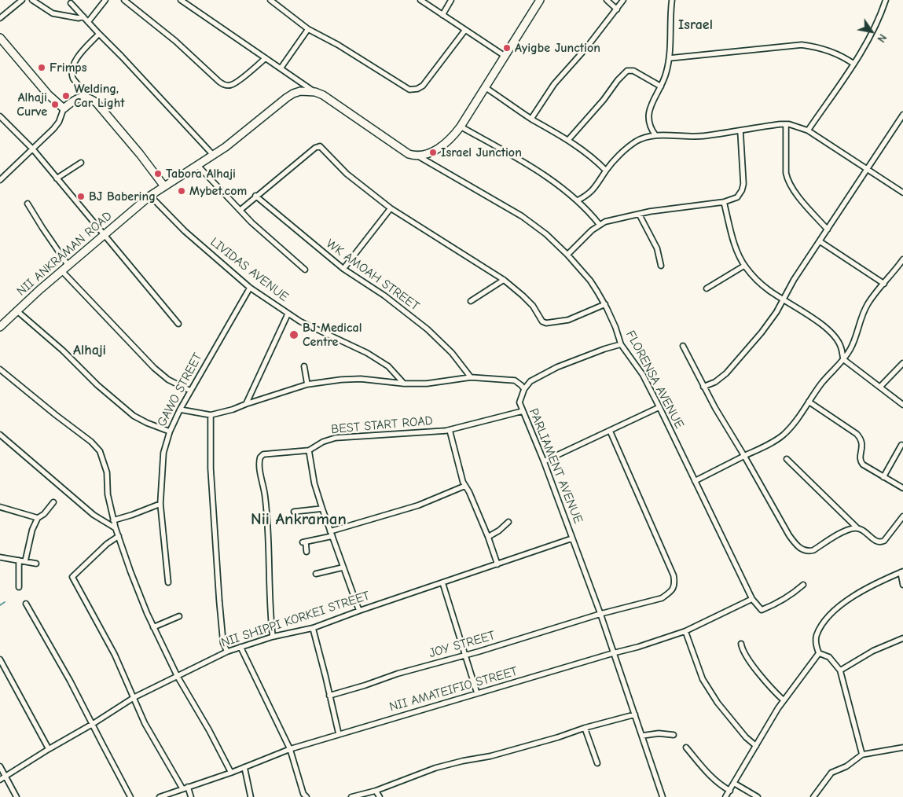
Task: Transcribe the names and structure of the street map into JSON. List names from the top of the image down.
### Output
{
  "streets": {
    "street": [
      "NII ANKRAMAN ROAD",
      "LIVIDAS AVENUE",
      "WK AMOAH STREET",
      "FLORENSA AVENUE",
      "GAWO STREET",
      "BEST START ROAD",
      "PARLIAMENT AVENUE",
      "NII SHIPPI KORKEI STREET",
      "JOY STREET",
      "NII AMATEIFIO STREET"
    ]
  },
  "crossings": [
    ["NII ANKRAMAN ROAD", "LIVIDAS AVENUE"],
    ["LIVIDAS AVENUE", "GAWO STREET"],
    ["FLORENSA AVENUE", "NII AMATEIFIO STREET"],
    ["BEST START ROAD", "PARLIAMENT AVENUE"],
    ["BEST START ROAD", "NII SHIPPI KORKEI STREET"],
    ["PARLIAMENT AVENUE", "NII SHIPPI KORKEI STREET"],
    ["PARLIAMENT AVENUE", "JOY STREET"],
    ["PARLIAMENT AVENUE", "NII AMATEIFIO STREET"]
  ],
  "districts": ["Israel", "Alhaji", "Nii Ankraman"],
  "places": [
    "Ayigbe Junction",
    "Frimps",
    "Welding, Car Light",
    "Alhaji Curve",
    "Israel Junction",
    "Tabora Alhaji",
    "Mybet.com",
    "BJ Babering",
    "BJ Medical Centre"
  ],
  "north": "bottom right"
}
